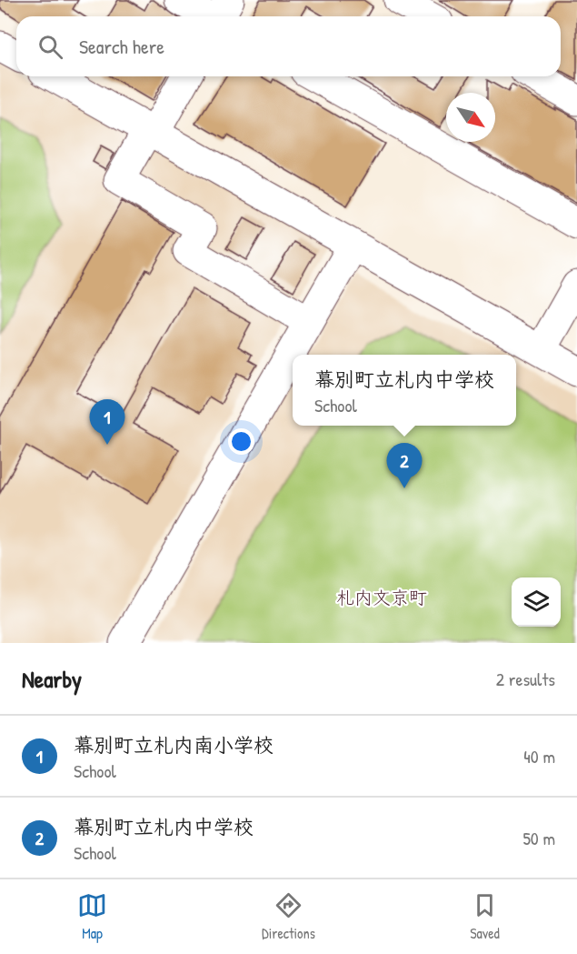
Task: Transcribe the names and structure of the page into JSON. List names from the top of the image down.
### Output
{
  "districts": ["札内文京町"],
  "north": "bottom right",
  "page": {
    "search": "Search here",
    "popup": ["幕別町立札内中学校", "School"],
    "pins": ["1", "2"],
    "heading": ["Nearby", "2 results"],
    "list": [
      {
        "mark": "1",
        "name": "幕別町立札内南小学校",
        "note": "School",
        "value": "40 m"
      },
      {
        "mark": "2",
        "name": "幕別町立札内中学校",
        "note": "School",
        "value": "50 m"
      }
    ],
    "nav": ["Map", "Directions", "Saved"]
  }
}
